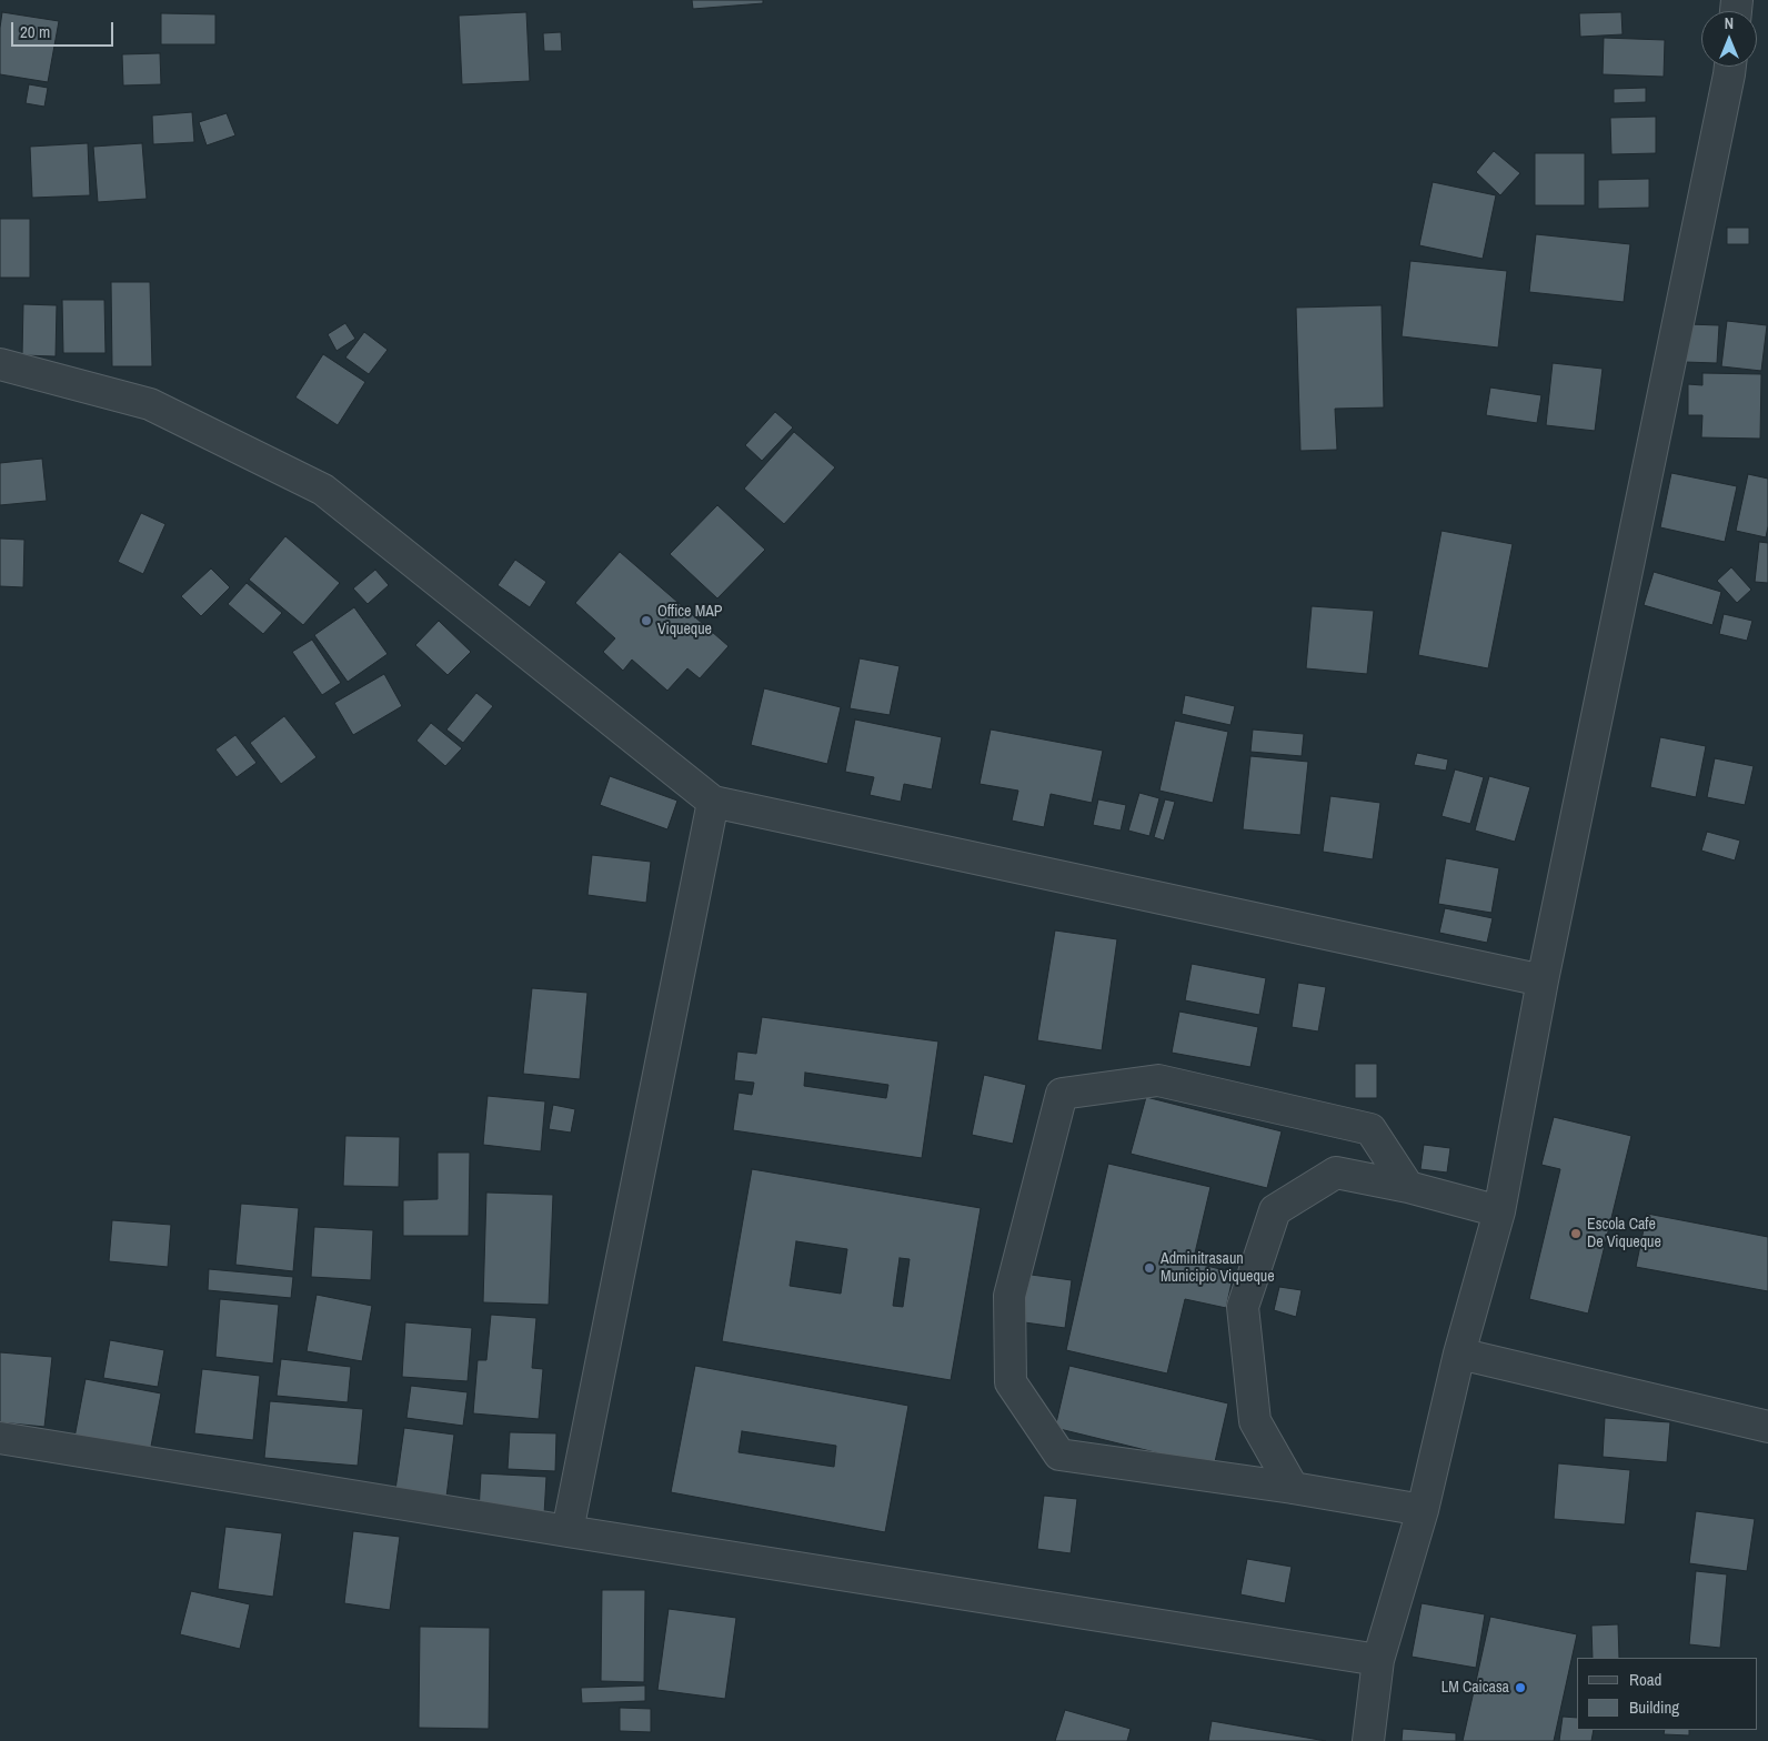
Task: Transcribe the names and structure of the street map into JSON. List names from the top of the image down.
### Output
{
  "places": [
    "Office MAP Viqueque",
    "Escola Cafe De Viqueque",
    "Adminitrasaun Municipio Viqueque",
    "LM Caicasa"
  ],
  "legend": ["Road", "Building"],
  "scale_bar": "20 m",
  "north": "top"
}
